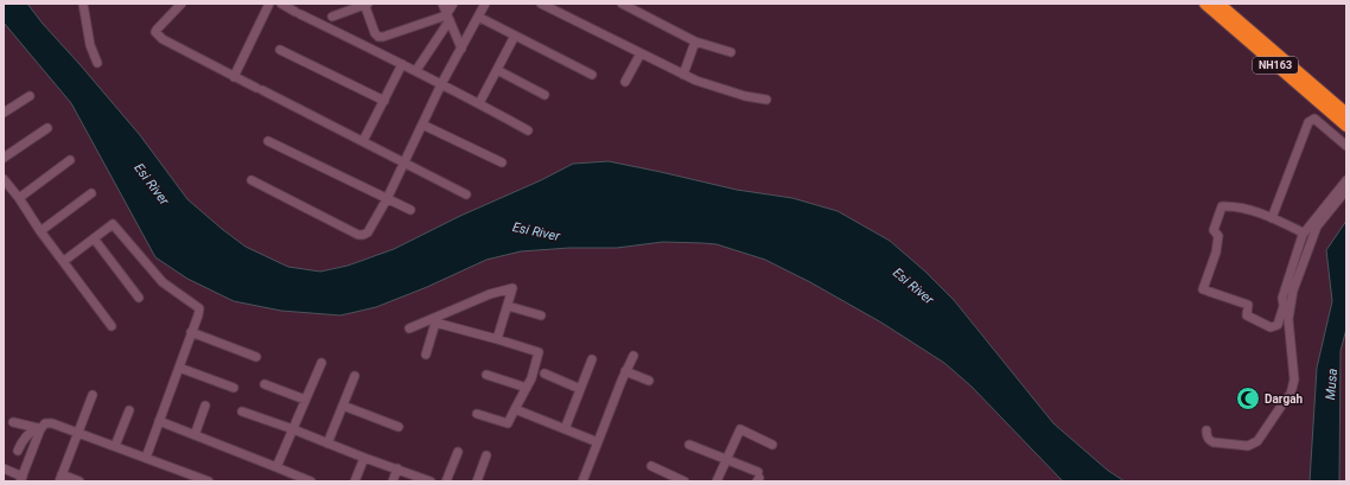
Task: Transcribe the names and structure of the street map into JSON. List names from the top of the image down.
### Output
{
  "streets": {
    "highway": ["NH163"]
  },
  "water": ["Esi River", "Musa"],
  "places": {
    "mosque": ["Dargah"]
  }
}
